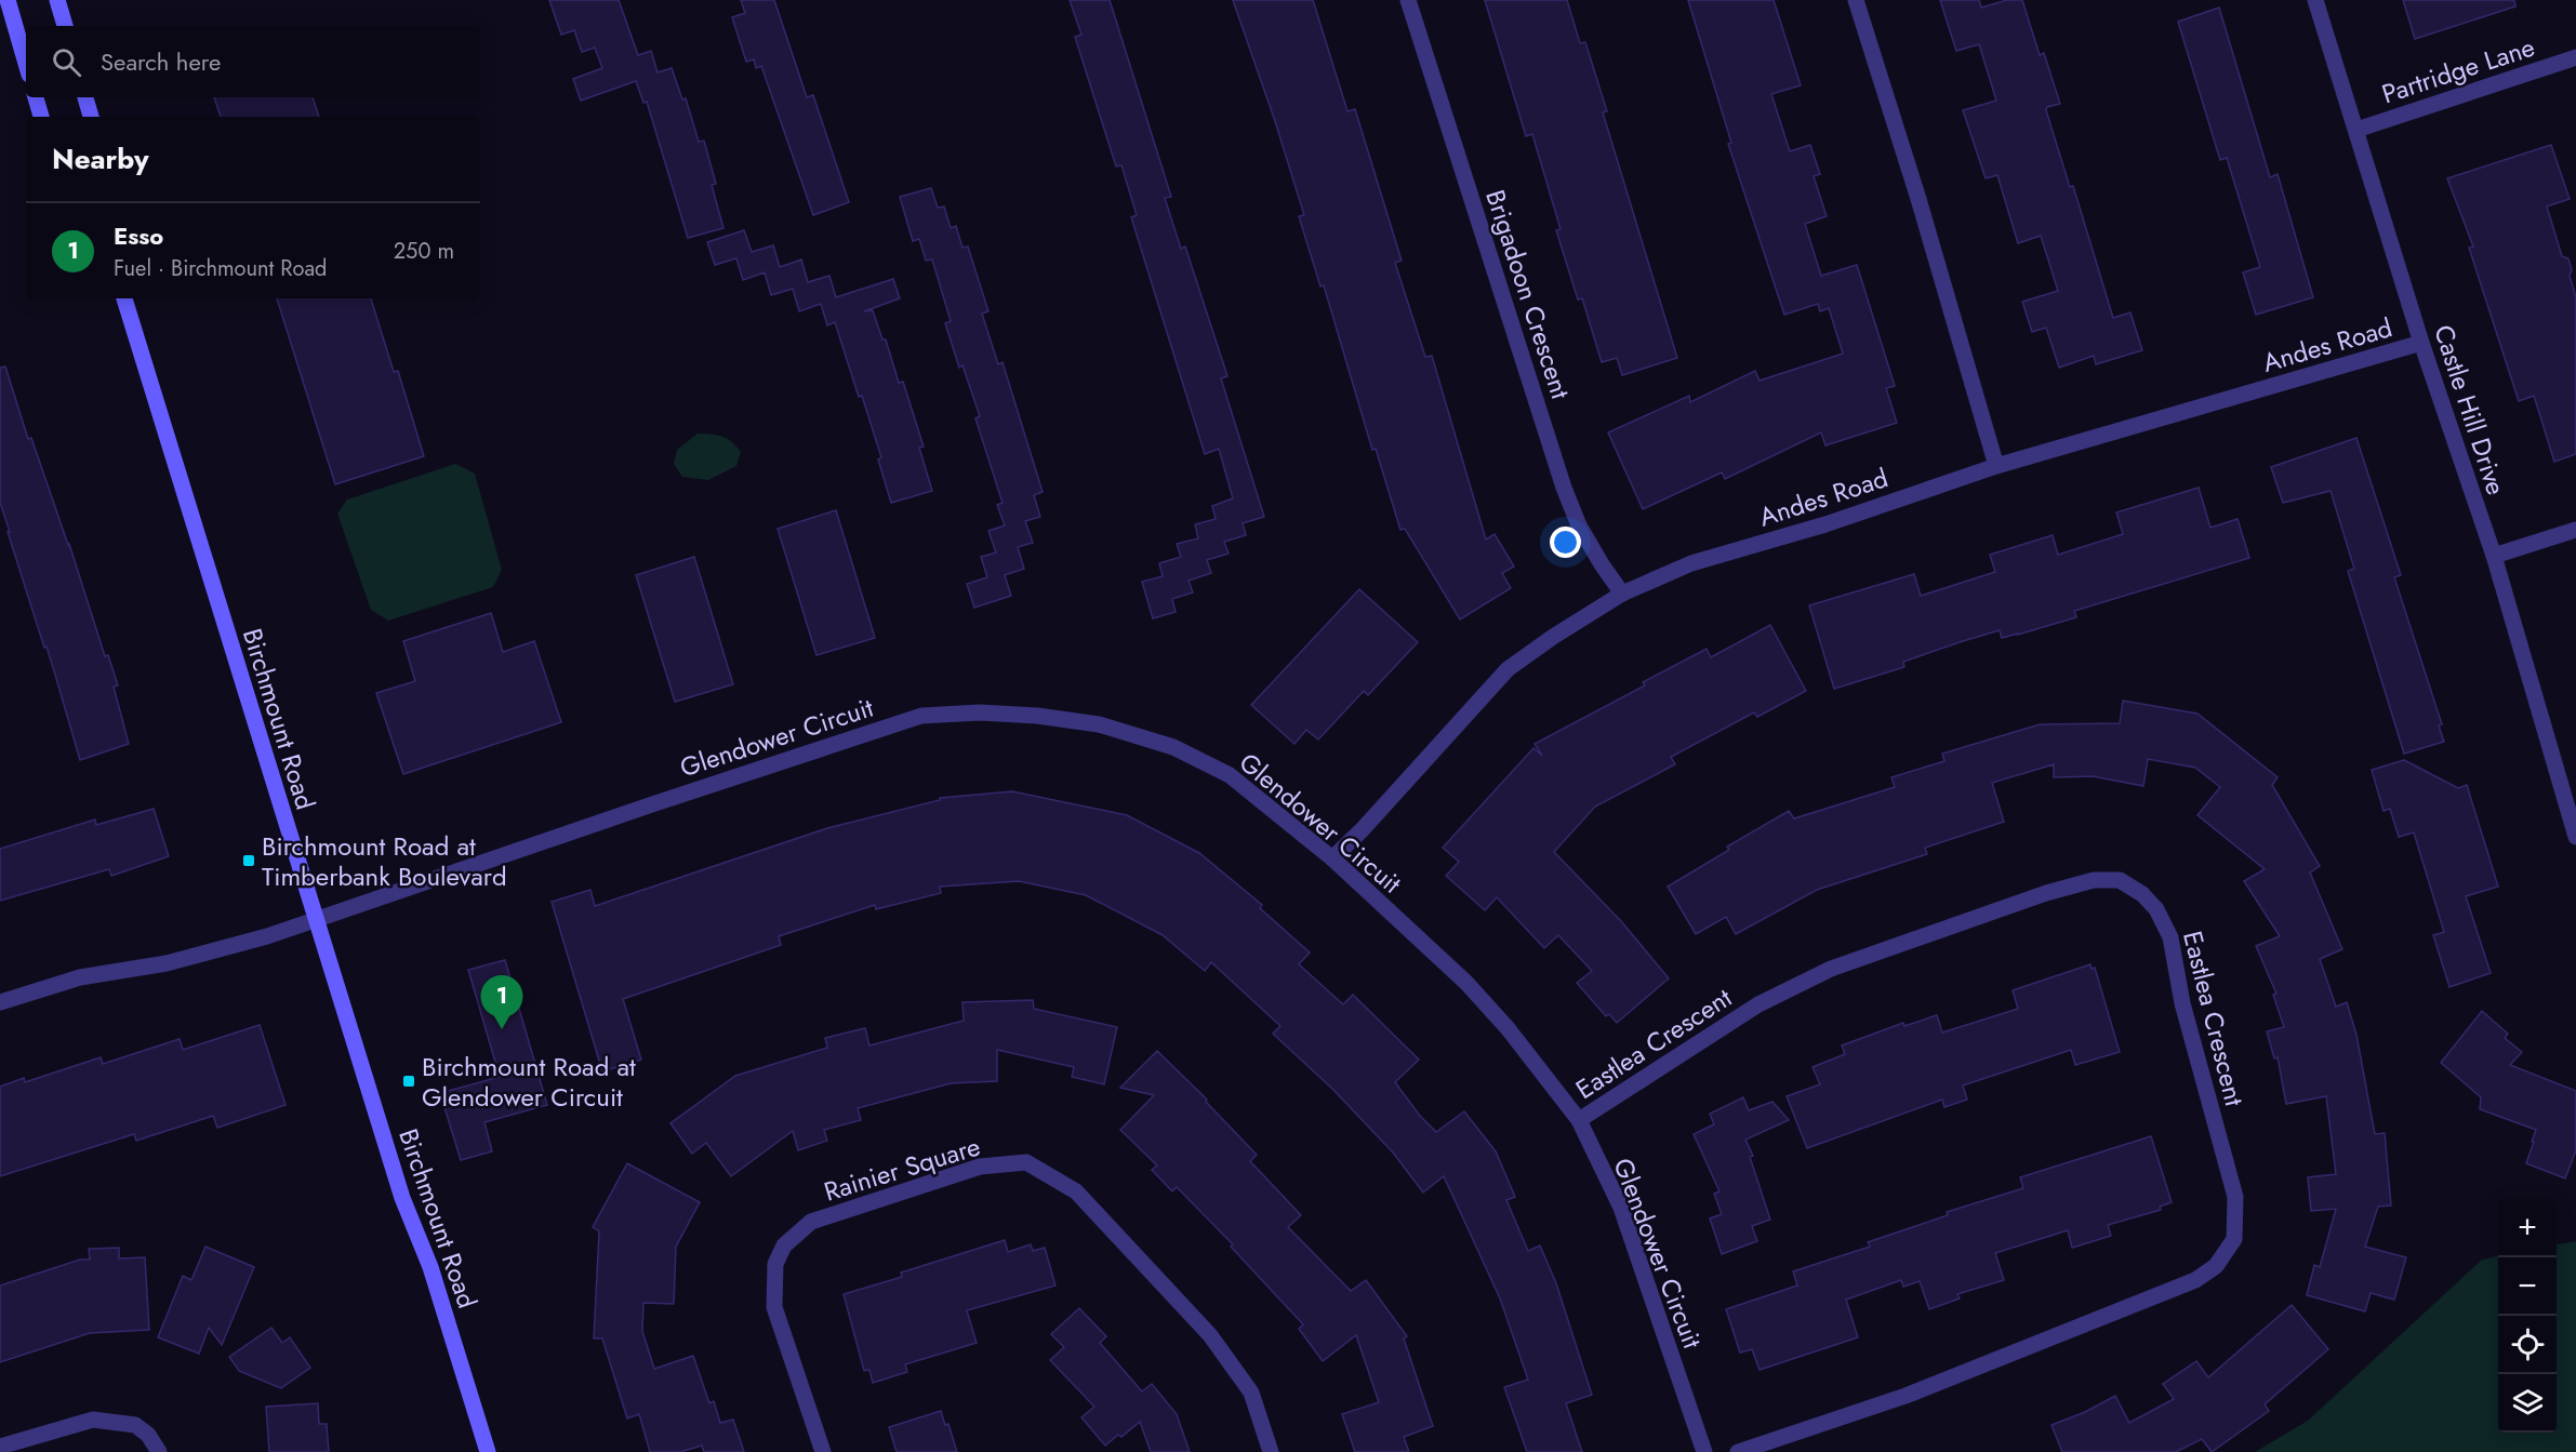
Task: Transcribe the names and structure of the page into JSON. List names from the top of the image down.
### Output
{
  "streets": {
    "main road": ["Birchmount Road"],
    "street": [
      "Partridge Lane",
      "Brigadoon Crescent",
      "Andes Road",
      "Castle Hill Drive",
      "Glendower Circuit",
      "Eastlea Crescent",
      "Rainier Square"
    ]
  },
  "crossings": [
    ["Partridge Lane", "Castle Hill Drive"],
    ["Brigadoon Crescent", "Andes Road"],
    ["Andes Road", "Castle Hill Drive"],
    ["Andes Road", "Glendower Circuit"],
    ["Birchmount Road", "Glendower Circuit"],
    ["Glendower Circuit", "Eastlea Crescent"]
  ],
  "places": {
    "transit": ["Birchmount Road at Timberbank Boulevard", "Birchmount Road at Glendower Circuit"]
  },
  "page": {
    "search": "Search here",
    "heading": "Nearby",
    "list": [
      {
        "mark": "1",
        "name": "Esso",
        "note": "Fuel · Birchmount Road",
        "value": "250 m"
      }
    ],
    "pins": "1",
    "map_buttons": ["+", "−"]
  }
}
